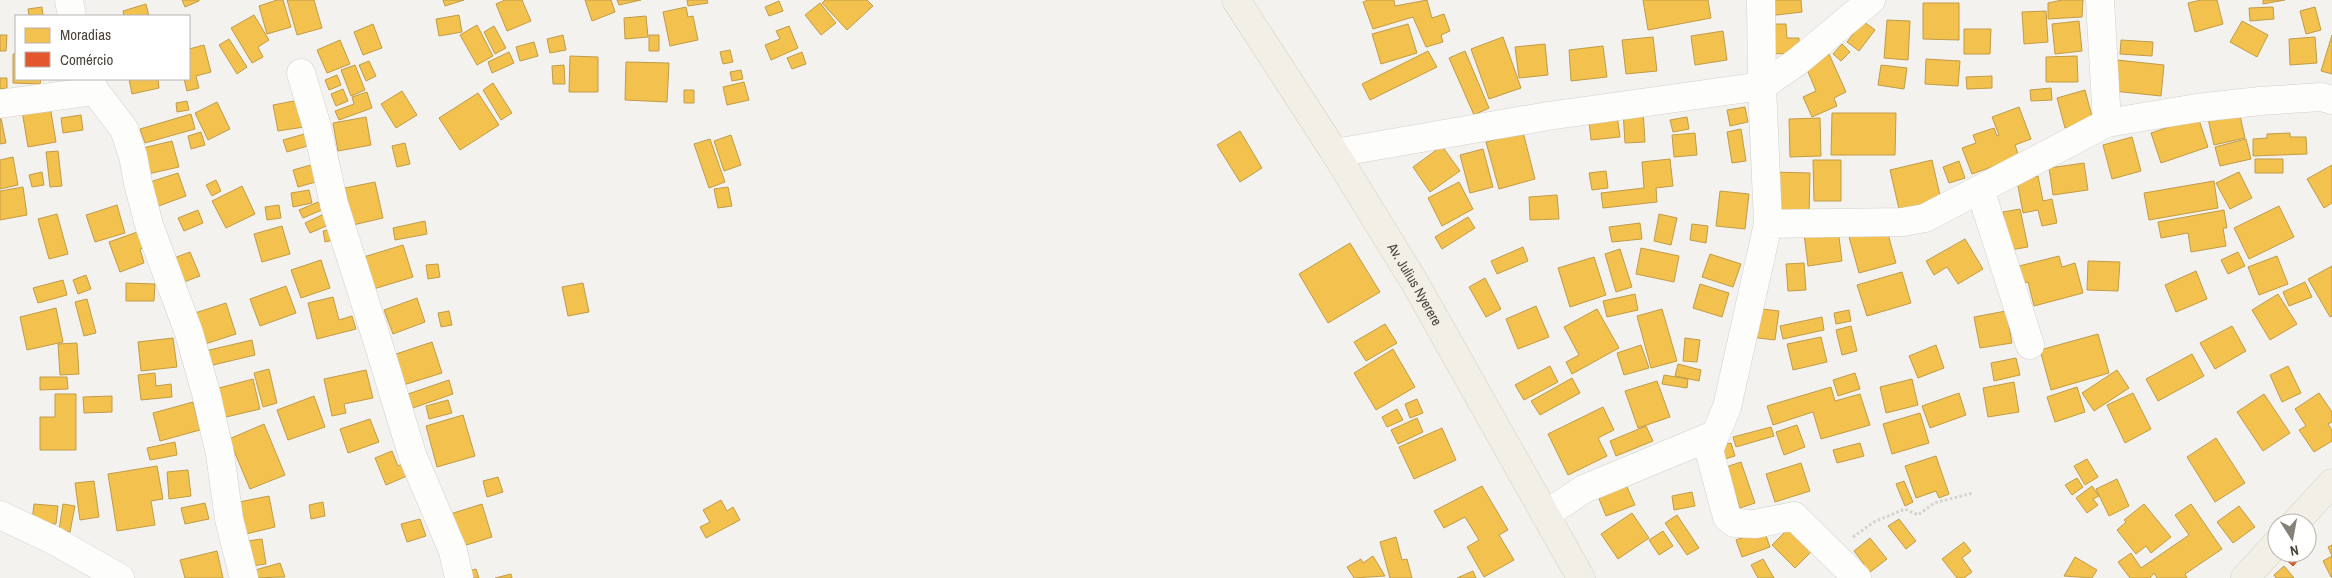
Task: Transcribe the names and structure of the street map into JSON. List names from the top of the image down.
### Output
{
  "streets": {
    "main road": ["Av. Julius Nyerere"]
  },
  "legend": ["Moradias", "Comércio"],
  "north": "bottom"
}
